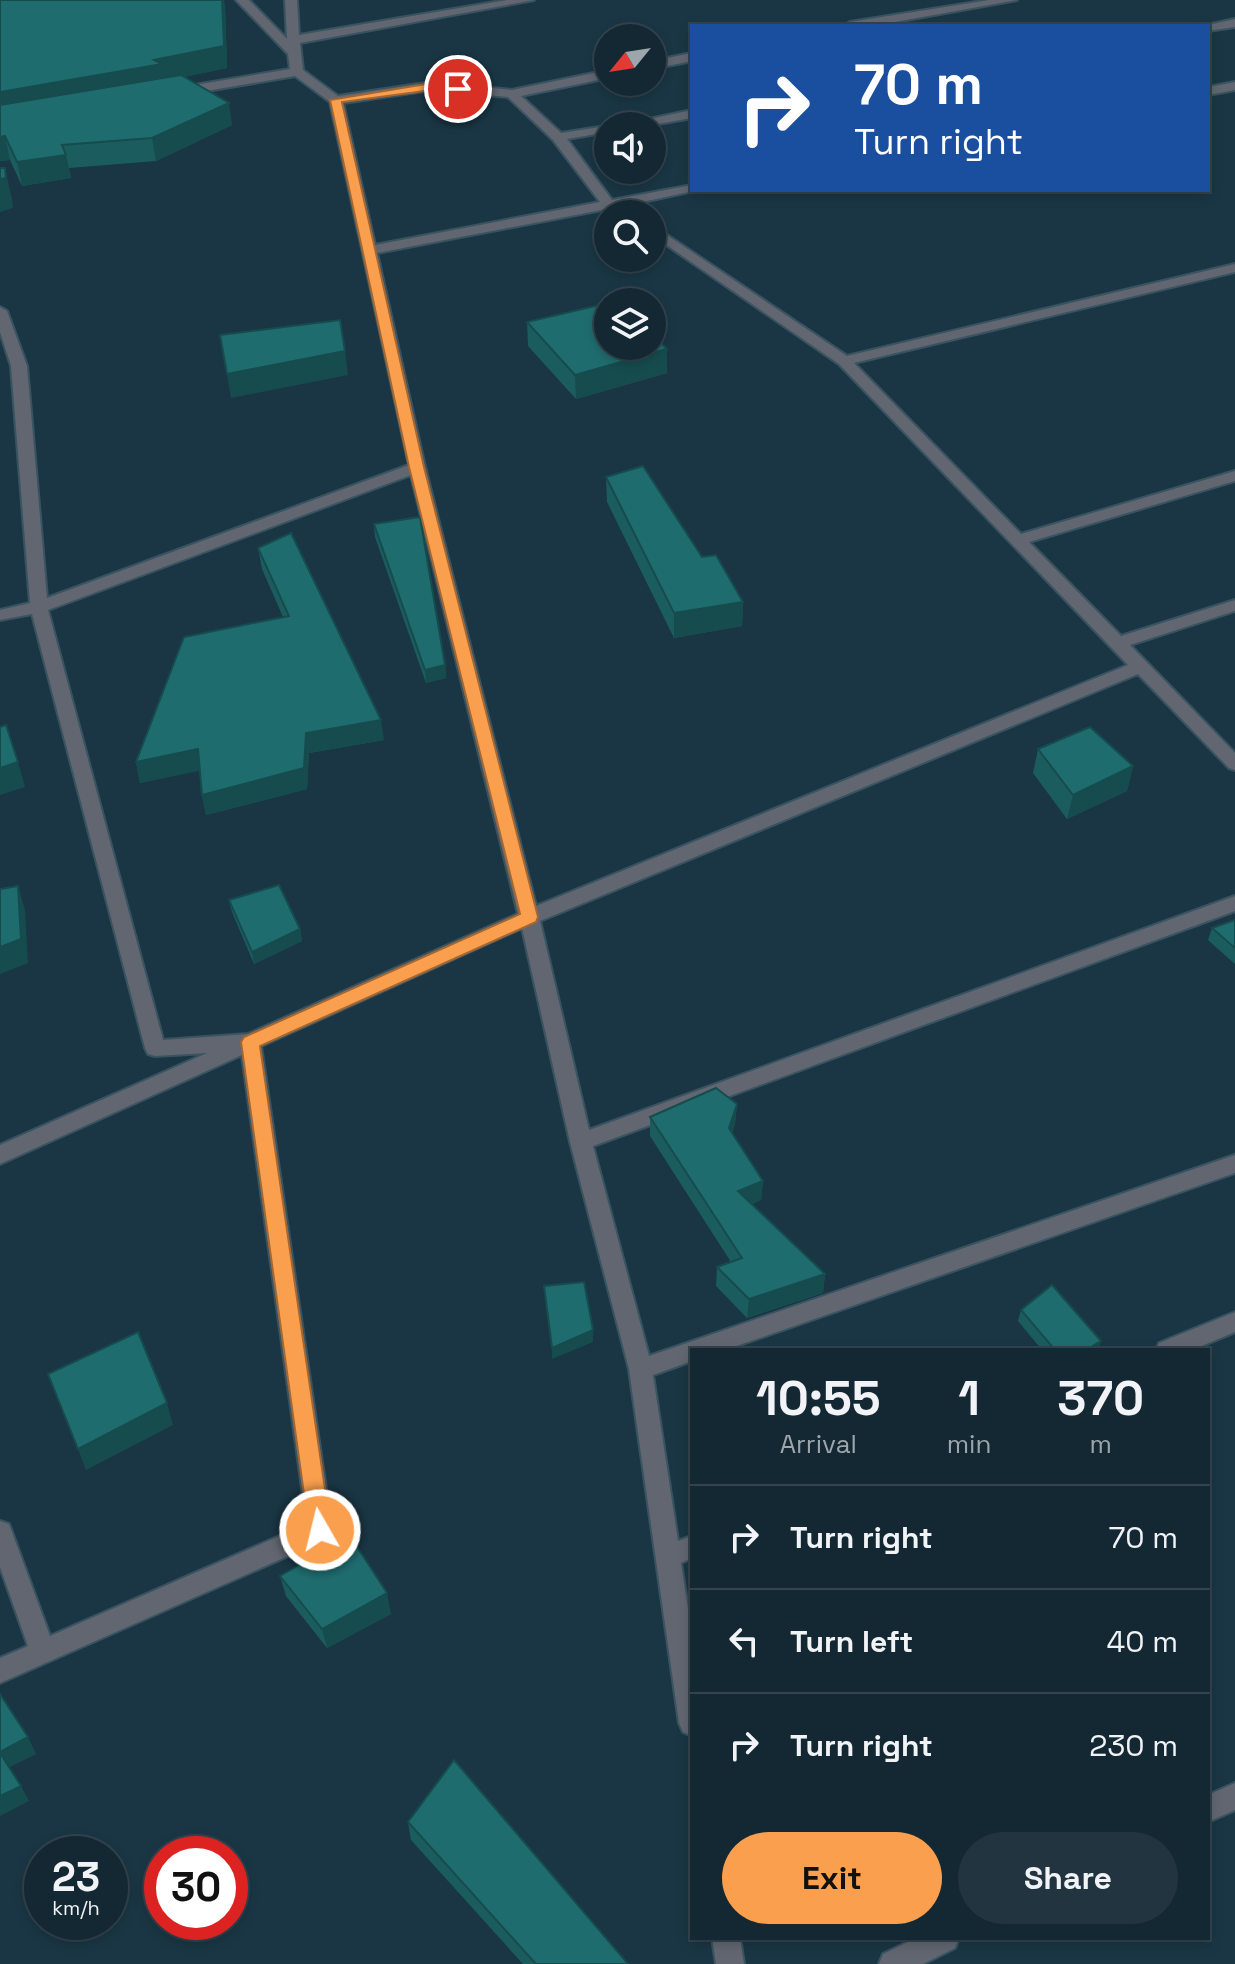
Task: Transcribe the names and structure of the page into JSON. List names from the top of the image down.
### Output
{
  "north": "bottom left",
  "page": {
    "turn": ["70 m", "Turn right"],
    "eta": [
      "10:55",
      "Arrival",
      "1",
      "min",
      "370",
      "m"
    ],
    "list": [
      {
        "name": "Turn right",
        "value": "70 m"
      },
      {
        "name": "Turn left",
        "value": "40 m"
      },
      {
        "name": "Turn right",
        "value": "230 m"
      }
    ],
    "buttons": ["Exit", "Share"],
    "speed": "23 km/h",
    "limit": "30"
  }
}
